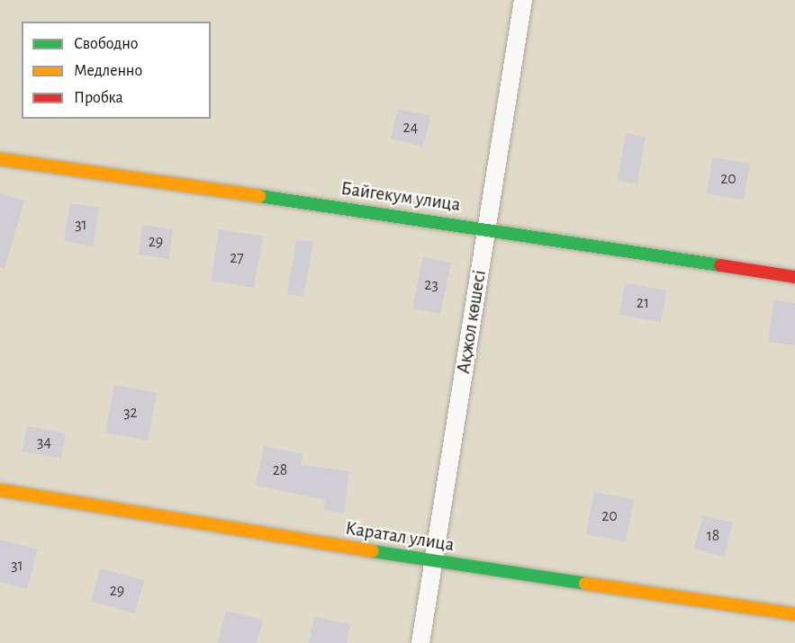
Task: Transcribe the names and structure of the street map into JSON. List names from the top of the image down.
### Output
{
  "streets": {
    "street": ["Байгекум улица", "Ақжол көшесі", "Каратал улица"]
  },
  "crossings": [
    ["Байгекум улица", "Ақжол көшесі"],
    ["Ақжол көшесі", "Каратал улица"]
  ],
  "house_numbers": [
    "24",
    "20",
    "31",
    "29",
    "27",
    "23",
    "21",
    "32",
    "34",
    "28",
    "20",
    "18",
    "31",
    "29"
  ],
  "legend": ["Свободно", "Медленно", "Пробка"]
}
